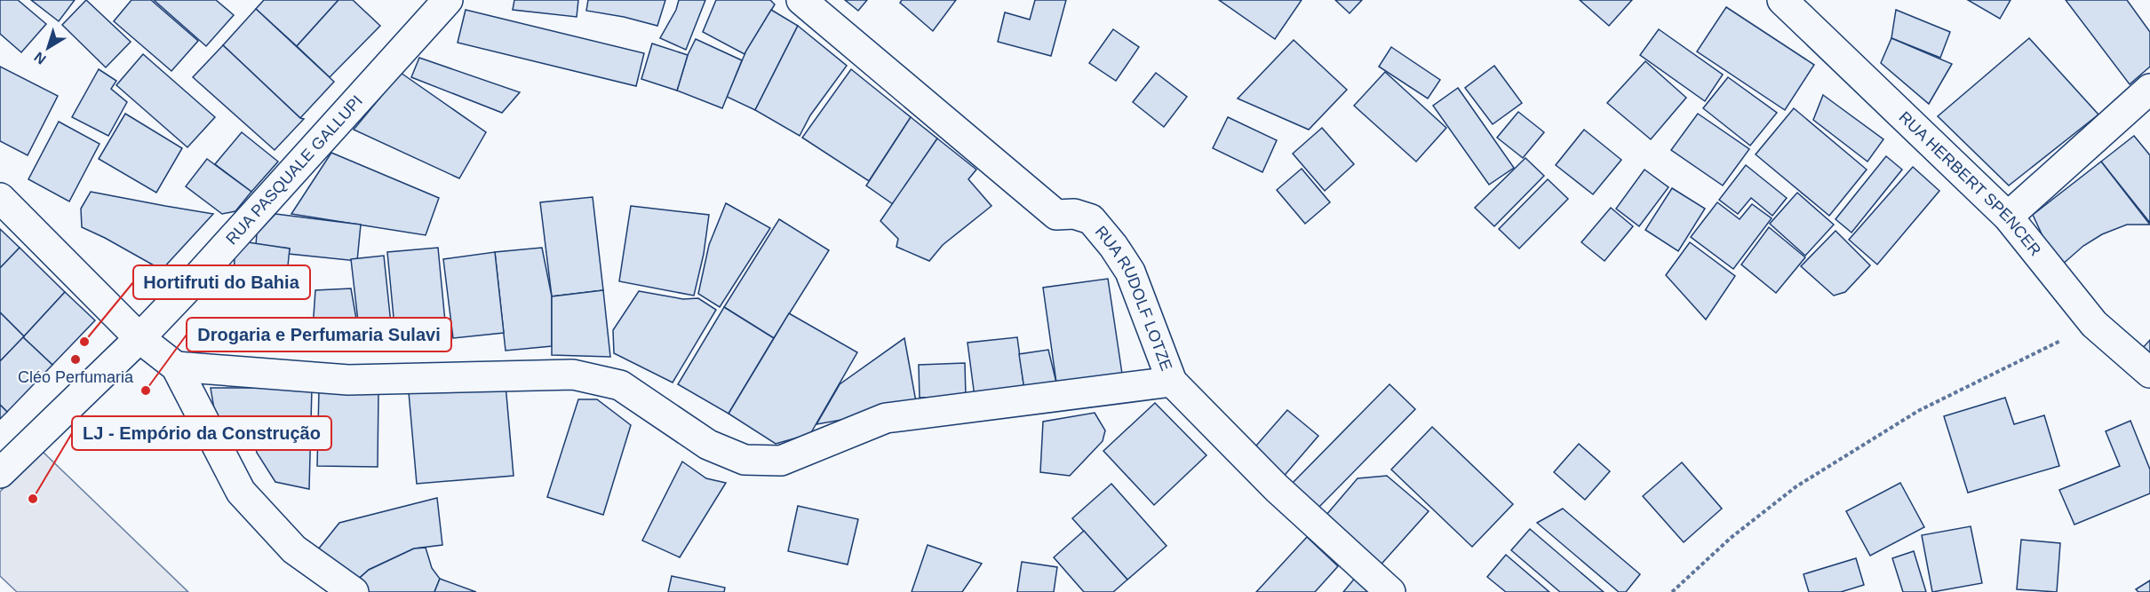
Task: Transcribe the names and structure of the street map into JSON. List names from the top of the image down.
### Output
{
  "streets": {
    "street": ["RUA PASQUALE GALLUPI", "RUA HERBERT SPENCER", "RUA RUDOLF LOTZE"]
  },
  "places": [
    "Hortifruti do Bahia",
    "Cléo Perfumaria",
    "Drogaria e Perfumaria Sulavi",
    "LJ - Empório da Construção"
  ],
  "north": "bottom left"
}
